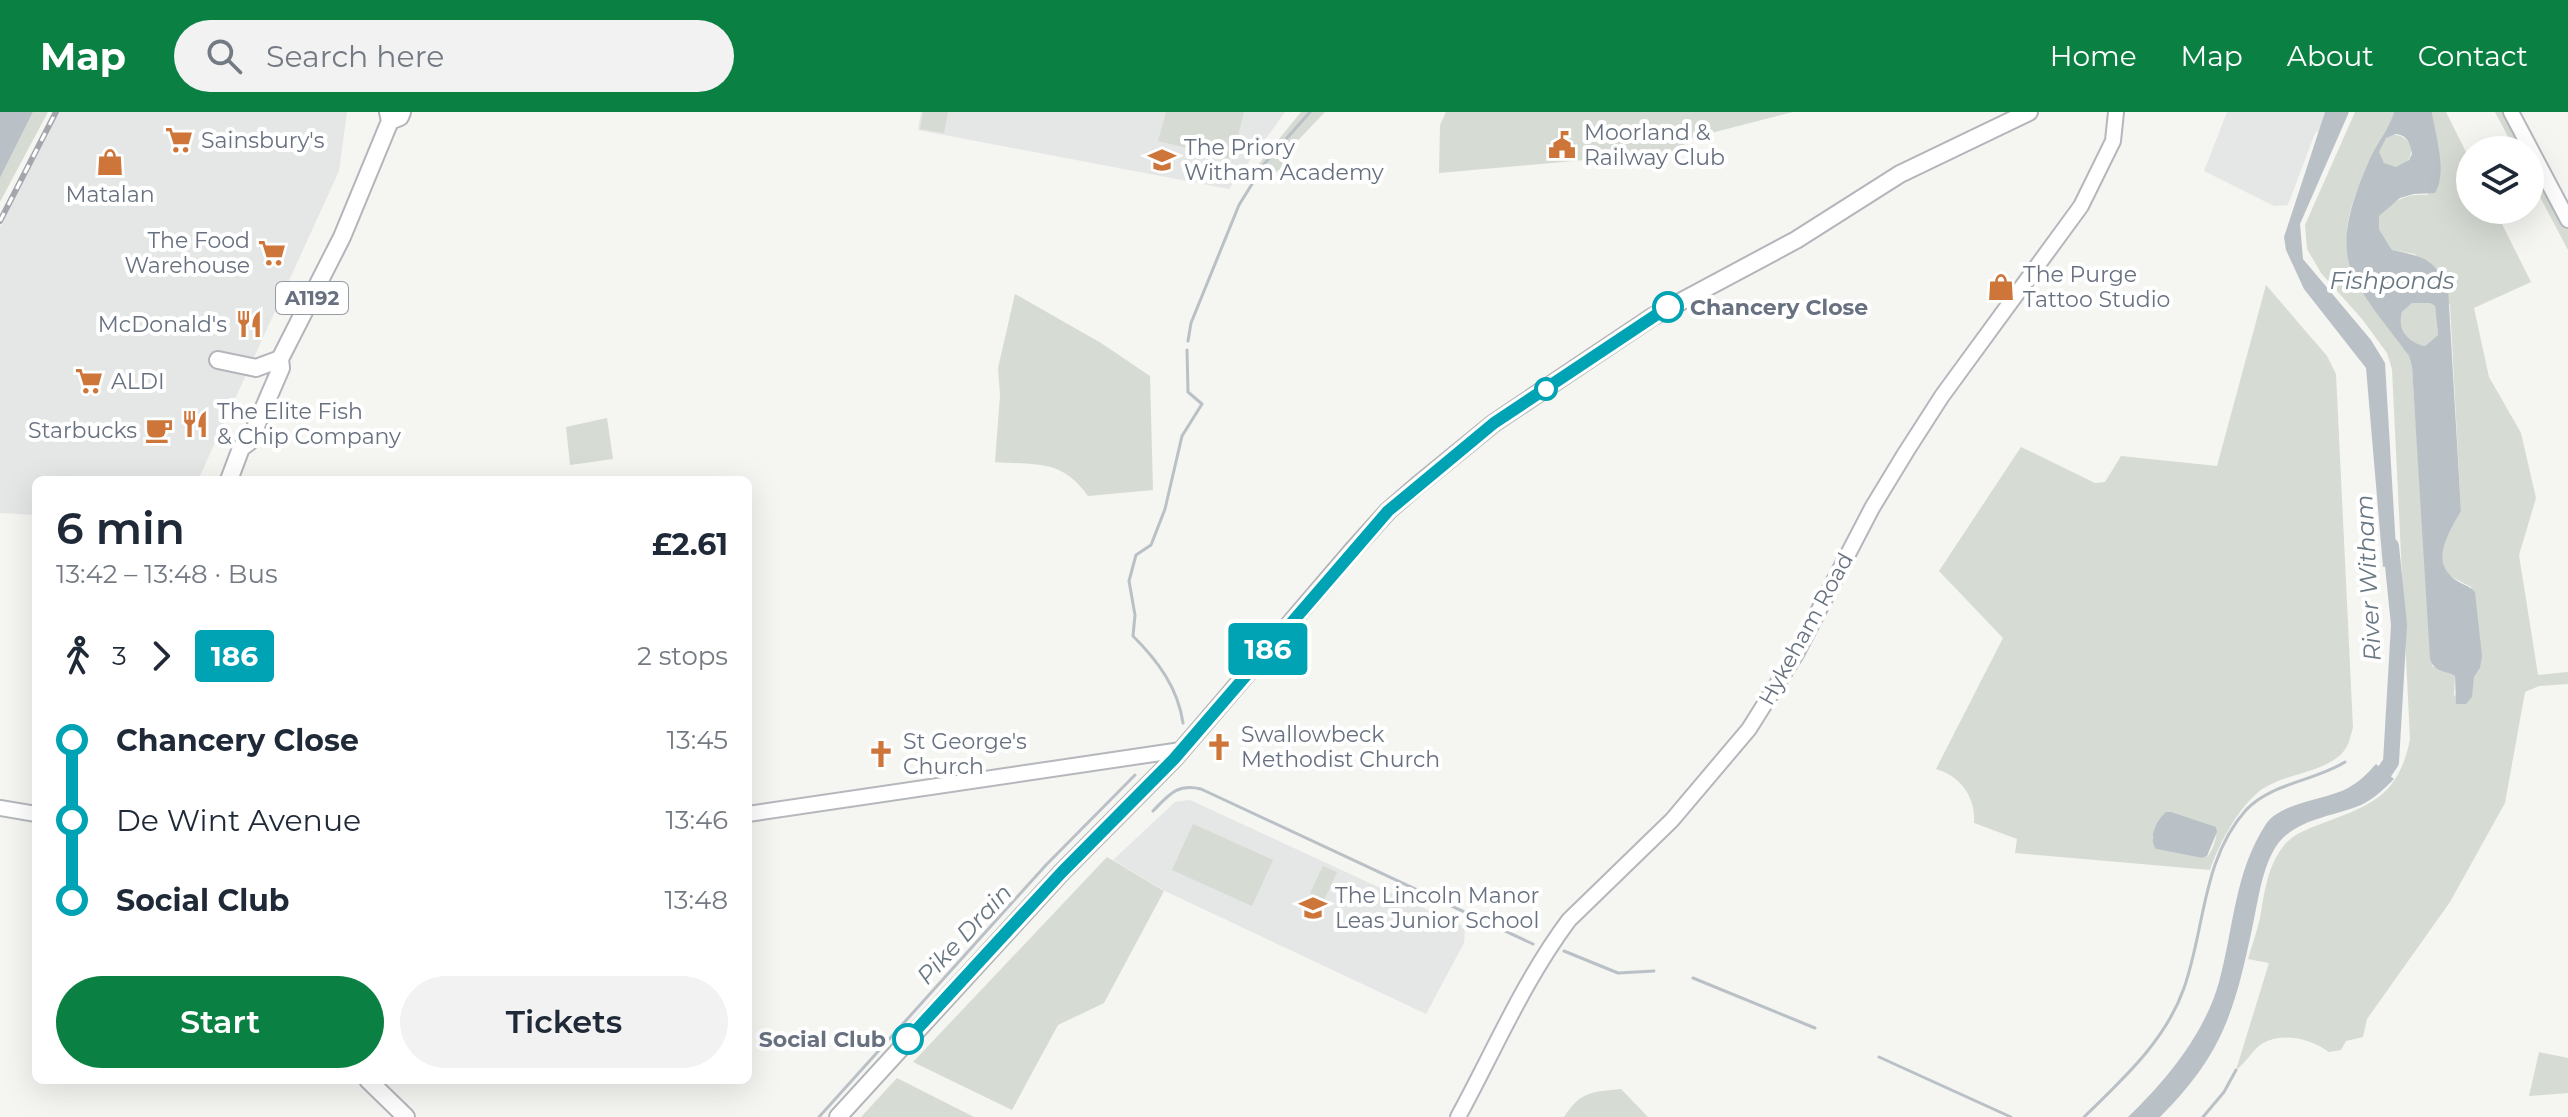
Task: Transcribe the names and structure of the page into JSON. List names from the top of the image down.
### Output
{
  "streets": {
    "main road": ["A1192"],
    "street": ["Hykeham Road"]
  },
  "water": ["Fishponds", "River Witham", "Pike Drain"],
  "places": {
    "supermarket": ["Sainsbury's", "The Food Warehouse", "ALDI"],
    "public building": ["Moorland & Railway Club"],
    "school or university": ["The Priory Witham Academy", "The Lincoln Manor Leas Junior School"],
    "shop": ["Matalan", "The Purge Tattoo Studio"],
    "other": ["Chancery Close", "Social Club"],
    "restaurant": ["McDonald's", "The Elite Fish & Chip Company"],
    "cafe": ["Starbucks"],
    "church": ["Swallowbeck Methodist Church", "St George's Church"]
  },
  "lines": ["bus line 186"],
  "page": {
    "header": "Map",
    "search": "Search here",
    "nav": [
      "Home",
      "Map",
      "About",
      "Contact"
    ],
    "on_map": "186",
    "heading": ["6 min", "13:42 – 13:48 · Bus", "£2.61"],
    "legs": ["3", "186", "2 stops"],
    "list": [
      {
        "name": "Chancery Close",
        "value": "13:45"
      },
      {
        "name": "De Wint Avenue",
        "value": "13:46"
      },
      {
        "name": "Social Club",
        "value": "13:48"
      }
    ],
    "buttons": ["Start", "Tickets"]
  }
}
